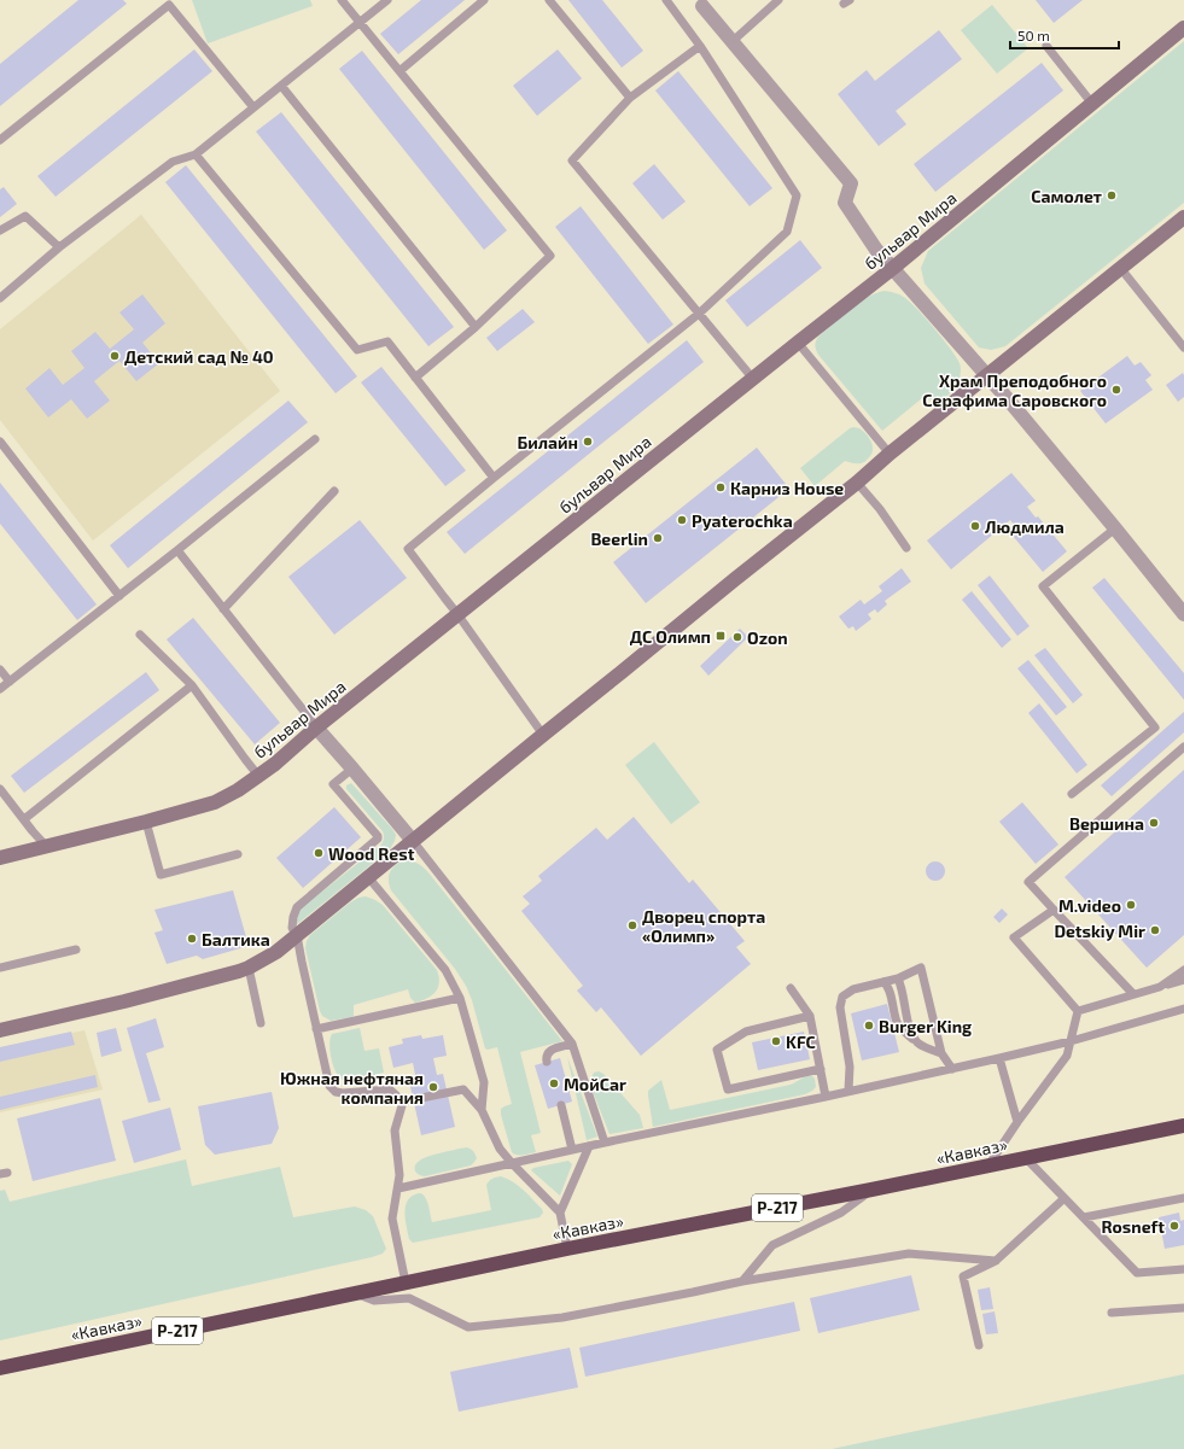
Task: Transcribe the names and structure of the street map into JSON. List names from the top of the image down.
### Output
{
  "streets": {
    "highway": ["«Кавказ»", "Р-217"],
    "street": ["бульвар Мира"]
  },
  "places": {
    "other": [
      "Самолет",
      "Детский сад № 40",
      "Храм Преподобного Серафима Саровского",
      "Билайн",
      "Карниз House",
      "Pyaterochka",
      "Людмила",
      "Beerlin",
      "Ozon",
      "Вершина",
      "Wood Rest",
      "M.video",
      "Дворец спорта «Олимп»",
      "Detskiy Mir",
      "Балтика",
      "Burger King",
      "KFC",
      "МойCar",
      "Южная нефтяная компания",
      "Rosneft"
    ],
    "transit": ["ДС Олимп"]
  },
  "scale_bar": "50 m"
}
